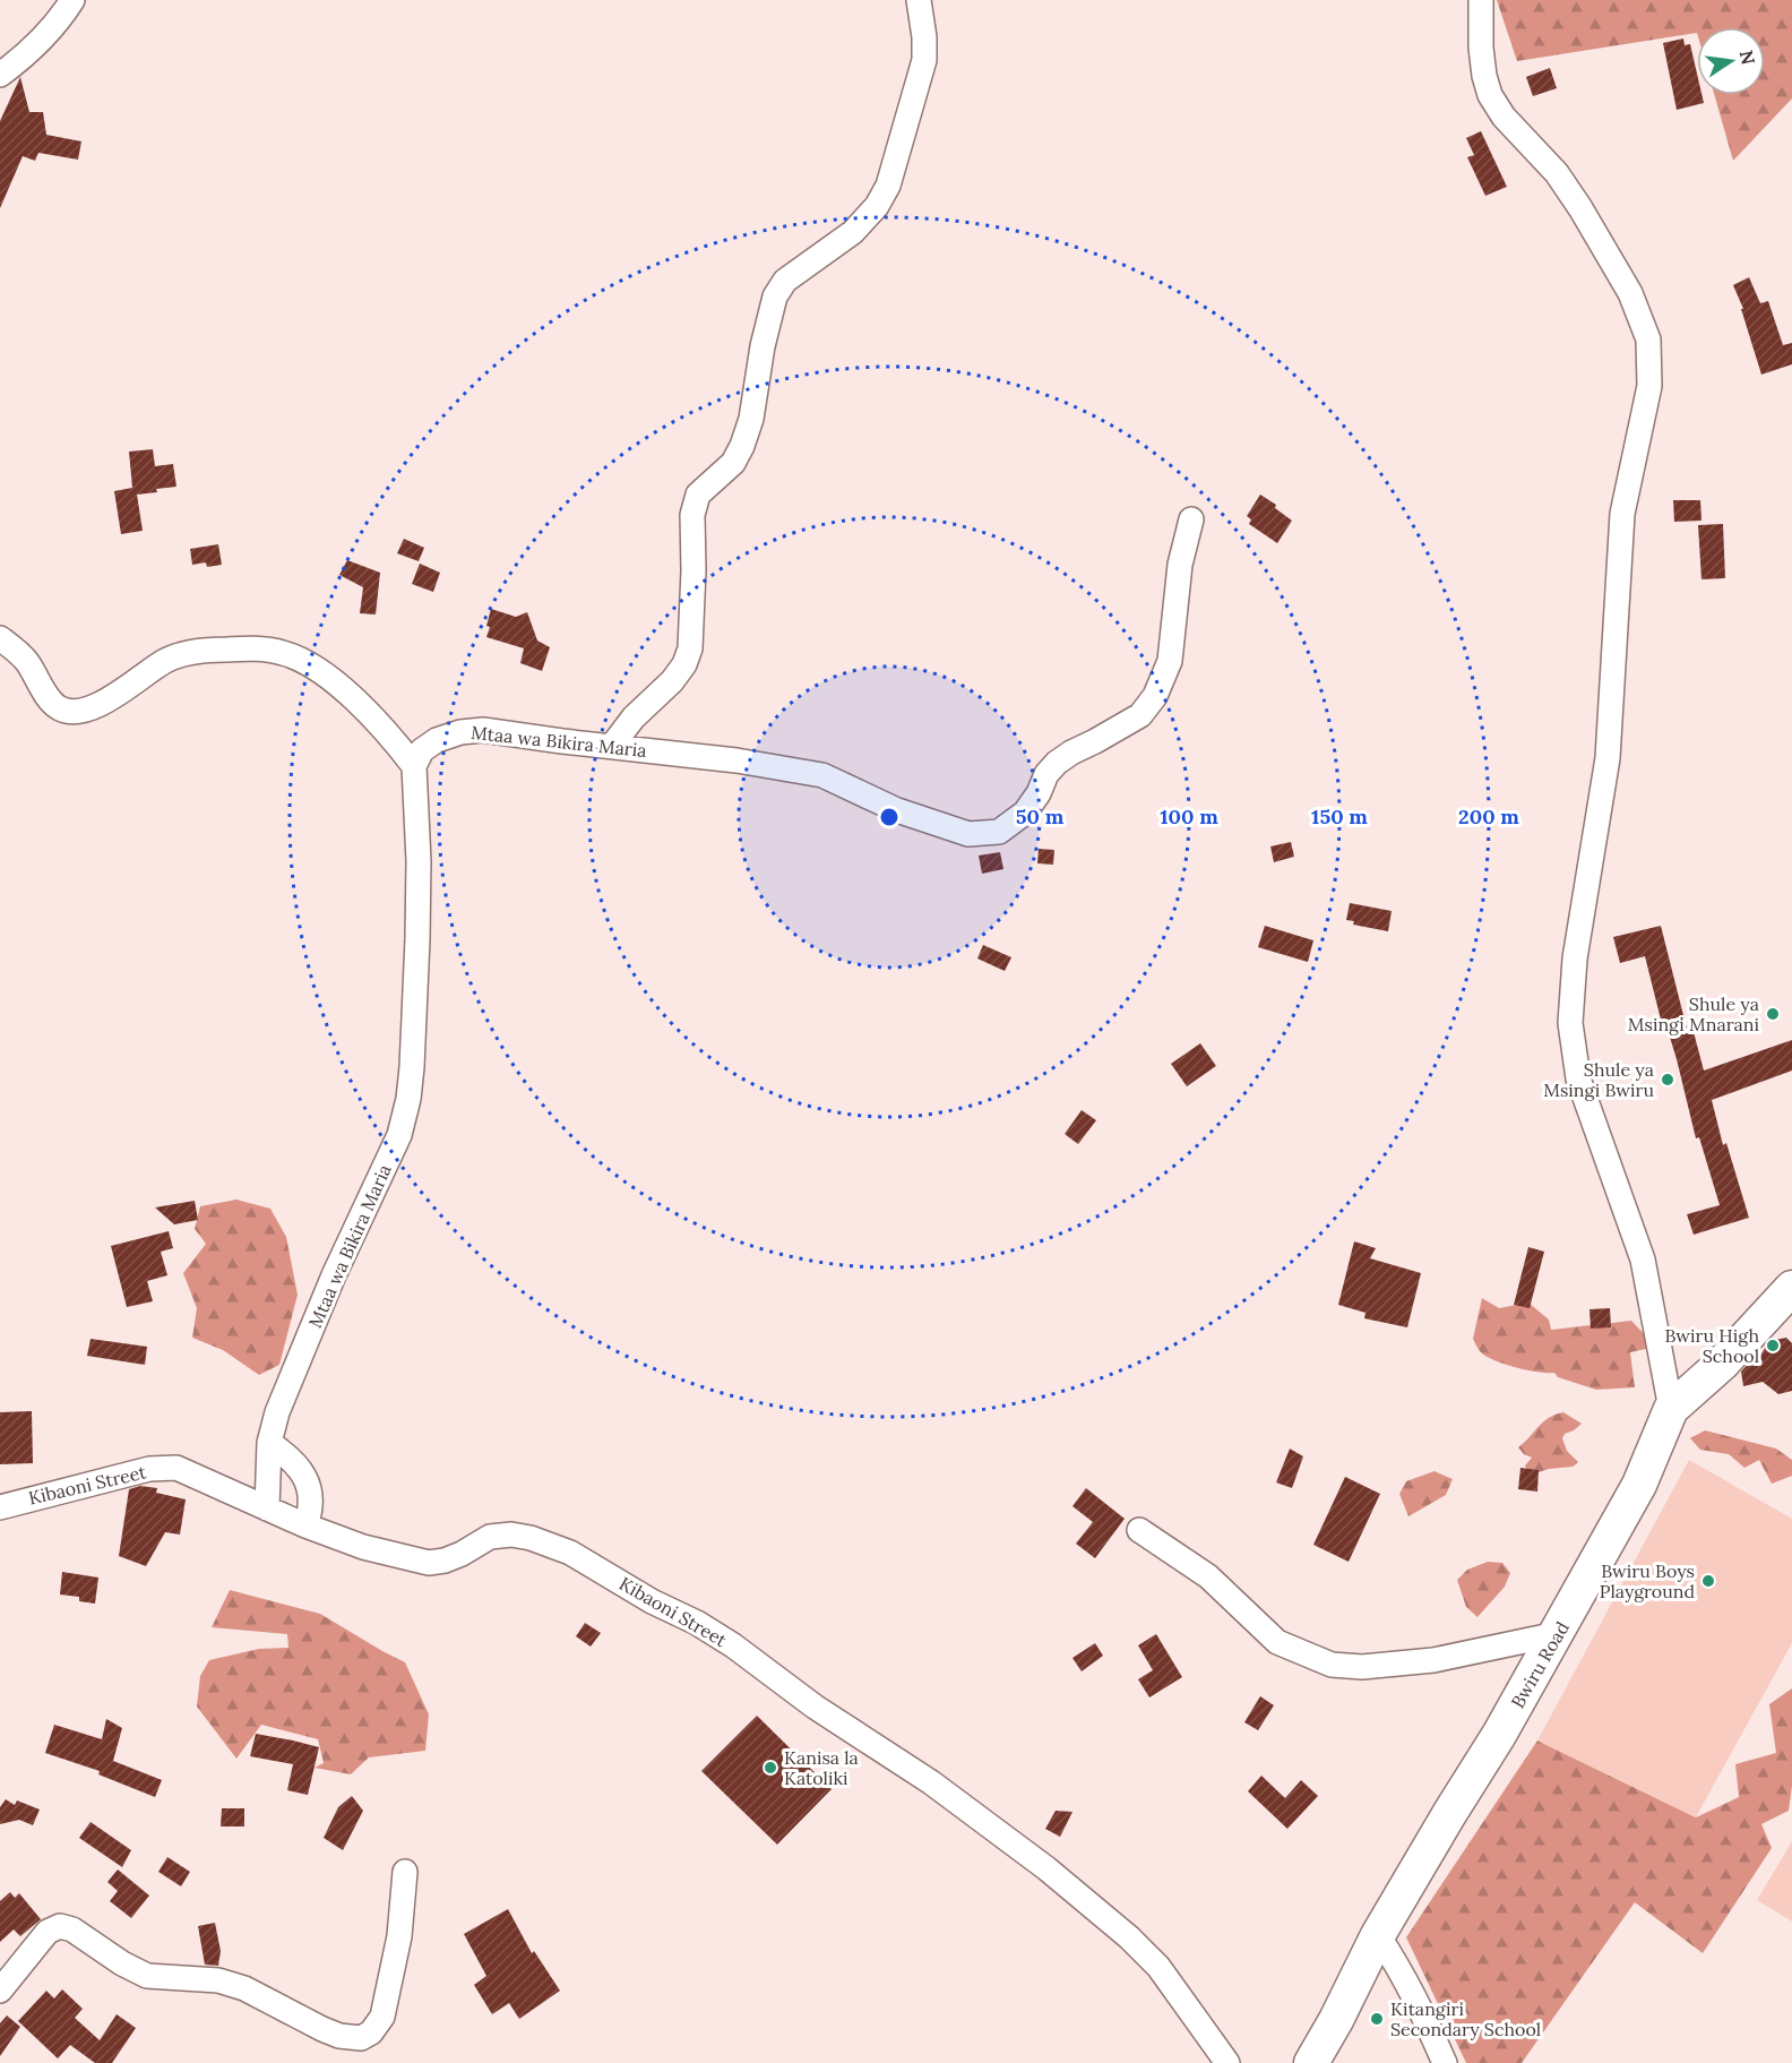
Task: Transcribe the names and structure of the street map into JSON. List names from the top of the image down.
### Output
{
  "streets": {
    "main road": ["Bwiru Road"],
    "street": ["Mtaa wa Bikira Maria", "Kibaoni Street"]
  },
  "crossings": [
    ["Mtaa wa Bikira Maria", "Kibaoni Street"]
  ],
  "places": [
    "Shule ya Msingi Mnarani",
    "Shule ya Msingi Bwiru",
    "Bwiru High School",
    "Bwiru Boys Playground",
    "Kanisa la Katoliki",
    "Kitangiri Secondary School"
  ],
  "north": "right",
  "rings": [
    "50 m",
    "100 m",
    "150 m",
    "200 m"
  ]
}
